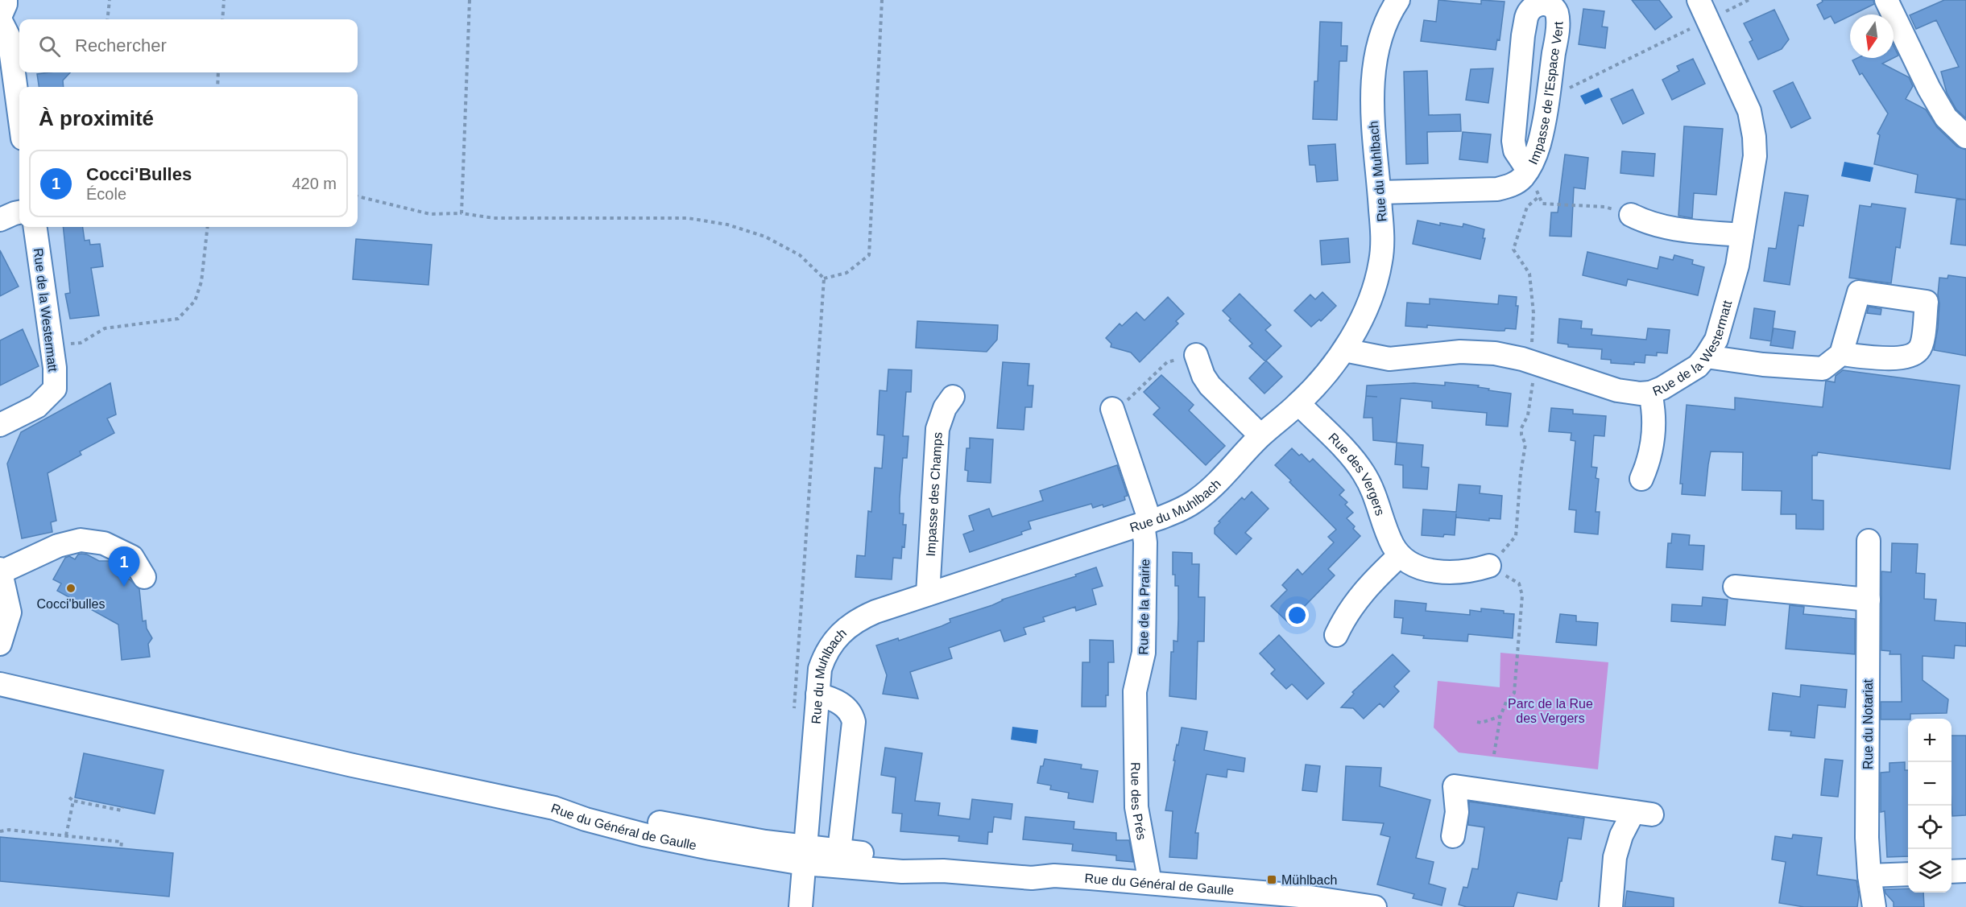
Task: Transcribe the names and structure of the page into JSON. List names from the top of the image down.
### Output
{
  "streets": {
    "street": [
      "Impasse de l'Espace Vert",
      "Rue du Muhlbach",
      "Rue de la Westermatt",
      "Rue des Vergers",
      "Impasse des Champs",
      "Rue de la Prairie",
      "Rue du Notariat",
      "Rue des Prés",
      "Rue du Général de Gaulle"
    ]
  },
  "crossings": [
    ["Impasse de l'Espace Vert", "Rue du Muhlbach"],
    ["Rue du Muhlbach", "Rue de la Westermatt"],
    ["Rue du Muhlbach", "Rue des Vergers"],
    ["Rue du Muhlbach", "Impasse des Champs"],
    ["Rue du Muhlbach", "Rue de la Prairie"],
    ["Rue du Muhlbach", "Rue du Général de Gaulle"],
    ["Rue de la Prairie", "Rue des Prés"],
    ["Rue des Prés", "Rue du Général de Gaulle"]
  ],
  "parks": ["Parc de la Rue des Vergers"],
  "places": {
    "other": ["Cocci'bulles"],
    "transit": ["Mühlbach"]
  },
  "north": "bottom",
  "page": {
    "search": "Rechercher",
    "heading": "À proximité",
    "list": [
      {
        "mark": "1",
        "name": "Cocci'Bulles",
        "note": "École",
        "value": "420 m"
      }
    ],
    "pins": "1",
    "map_buttons": ["+", "−"]
  }
}
